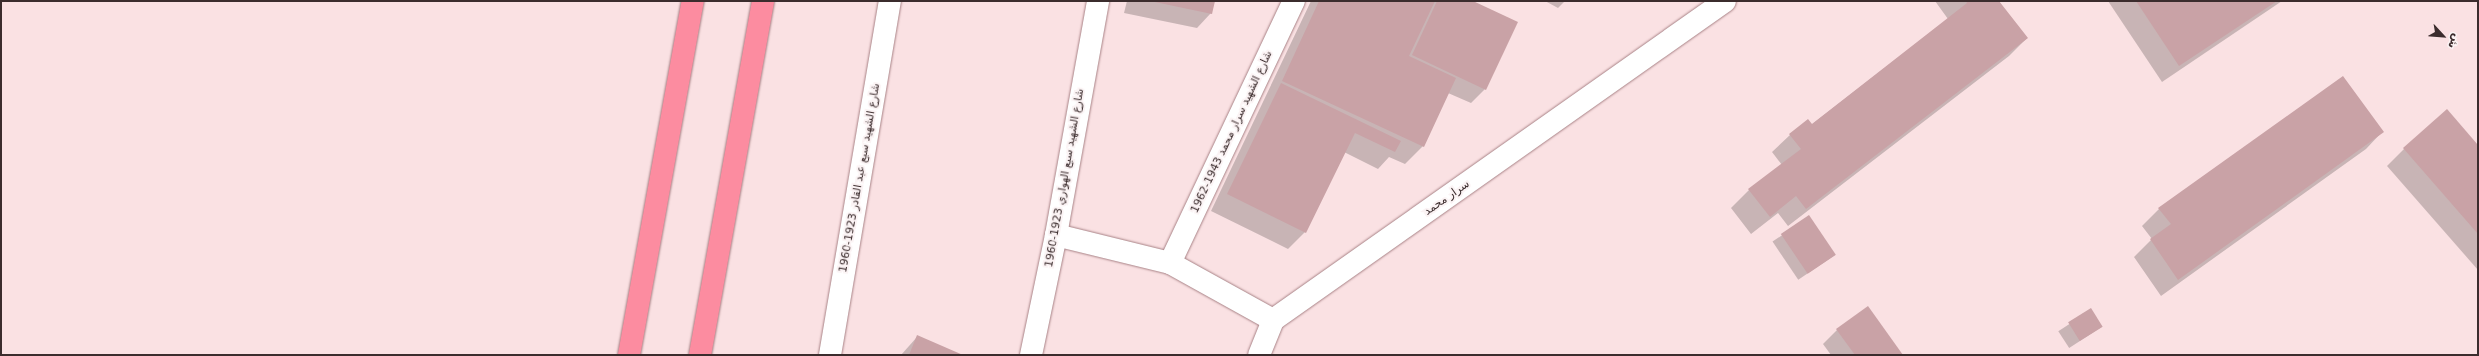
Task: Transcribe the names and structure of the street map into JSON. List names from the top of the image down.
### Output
{
  "streets": {
    "street": [
      "شارع الشهيد سرار محمد 1943-1962",
      "شارع الشهيد سبع عبد القادر 1923-1960",
      "شارع الشهيد سبع الهواري 1923-1960",
      "سرار محمد"
    ]
  },
  "north": "bottom right"
}
